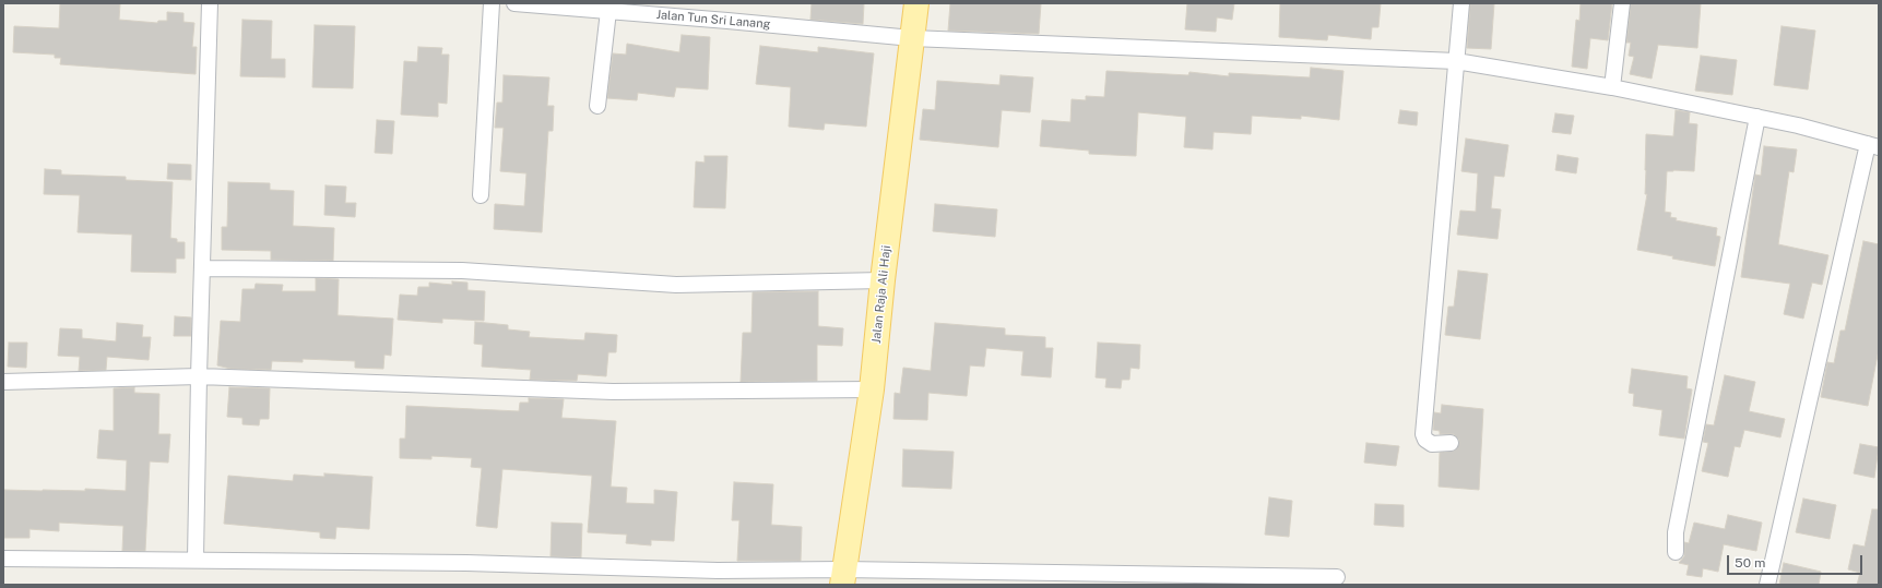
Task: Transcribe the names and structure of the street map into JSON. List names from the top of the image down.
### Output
{
  "streets": {
    "main road": ["Jalan Raja Ali Haji"],
    "street": ["Jalan Tun Sri Lanang"]
  },
  "crossings": [
    ["Jalan Tun Sri Lanang", "Jalan Raja Ali Haji"]
  ],
  "scale_bar": "50 m"
}
